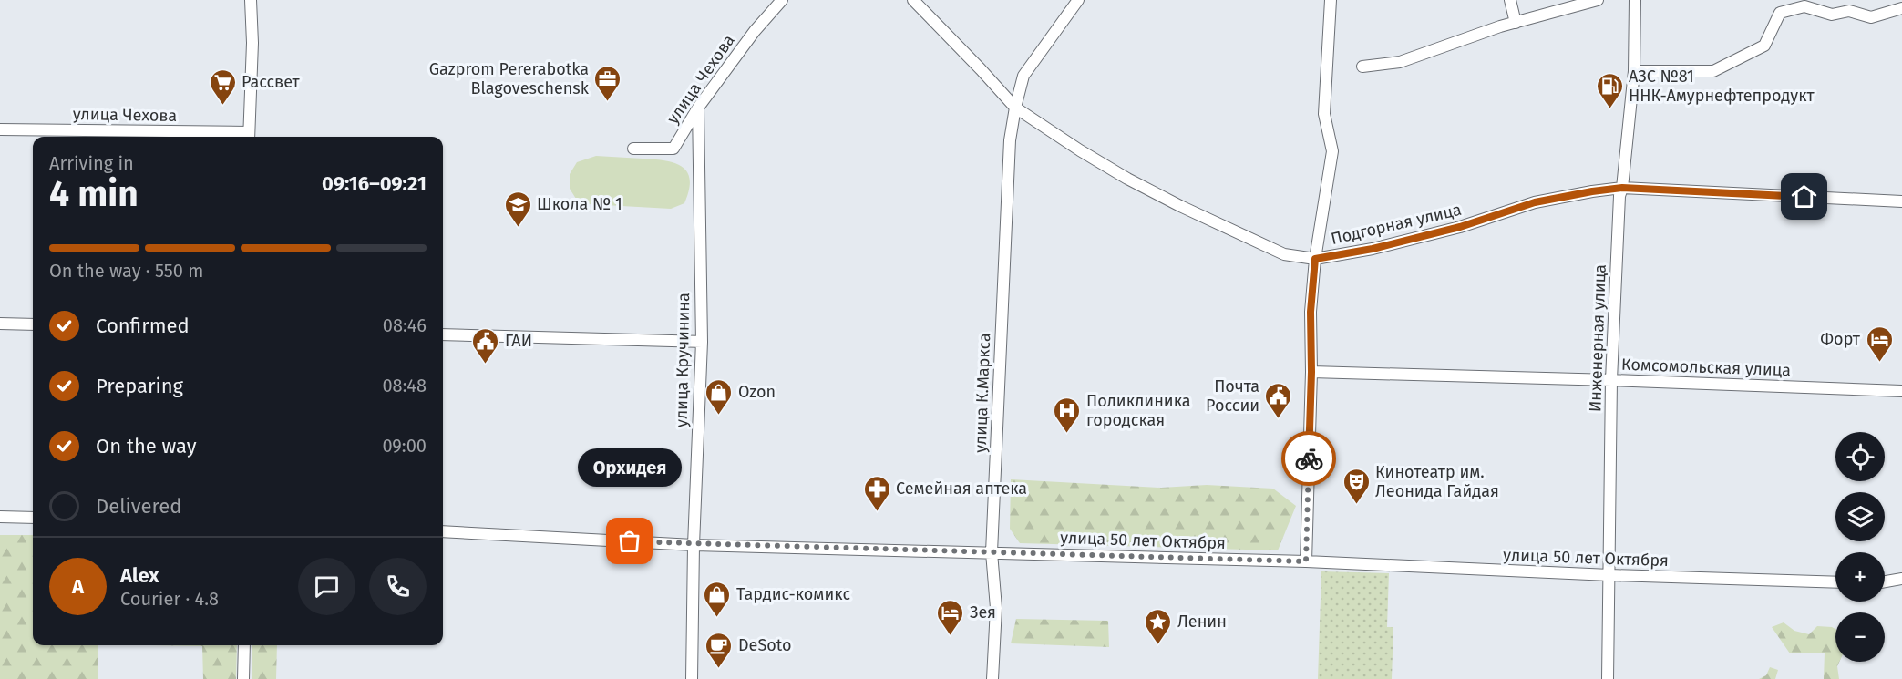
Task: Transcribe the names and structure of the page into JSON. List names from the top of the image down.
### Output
{
  "streets": {
    "street": [
      "улица Чехова",
      "Подгорная улица",
      "Инженерная улица",
      "улица Кручинина",
      "Комсомольская улица",
      "улица К.Маркса",
      "улица 50 лет Октября"
    ]
  },
  "crossings": [
    ["улица Чехова", "улица Кручинина"],
    ["Подгорная улица", "Инженерная улица"],
    ["Подгорная улица", "улица К.Маркса"],
    ["Инженерная улица", "Комсомольская улица"],
    ["Инженерная улица", "улица 50 лет Октября"],
    ["улица Кручинина", "улица 50 лет Октября"],
    ["улица К.Маркса", "улица 50 лет Октября"]
  ],
  "places": {
    "office": ["Gazprom Pererabotka Blagoveschensk"],
    "supermarket": ["Рассвет"],
    "fuel station": ["АЗС №81 ННК-Амурнефтепродукт"],
    "school or university": ["Школа № 1"],
    "hotel": ["Форт", "Зея"],
    "public building": ["ГАИ", "Почта России"],
    "shop": ["Ozon", "Тардис-комикс"],
    "hospital": ["Поликлиника городская"],
    "theatre": ["Кинотеатр им. Леонида Гайдая"],
    "pharmacy": ["Семейная аптека"],
    "other": ["Орхидея"],
    "place": ["Ленин"],
    "cafe": ["DeSoto"]
  },
  "page": {
    "heading": ["4 min", "Arriving in", "09:16–09:21"],
    "panel": ["Alex", "Courier · 4.8"],
    "bar": "On the way · 550 m",
    "list": [
      ["Confirmed", "08:46"],
      ["Preparing", "08:48"],
      ["On the way", "09:00"],
      "Delivered"
    ],
    "map_buttons": ["+", "−"],
    "bubble": "Орхидея",
    "round": "A"
  }
}
